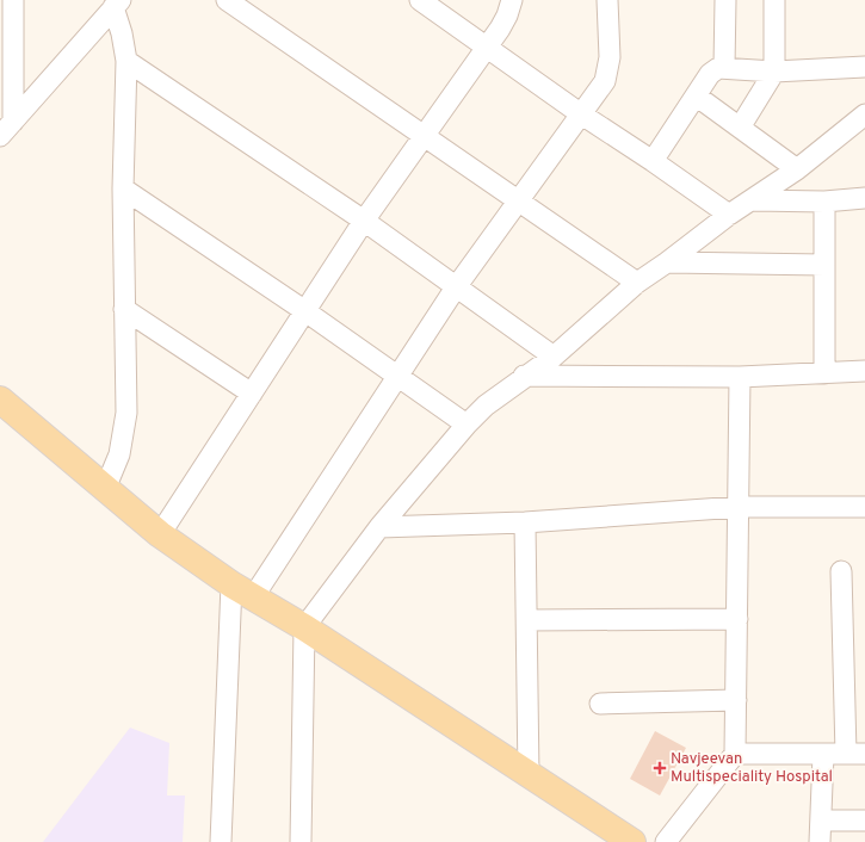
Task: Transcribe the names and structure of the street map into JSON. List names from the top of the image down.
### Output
{
  "places": {
    "health": ["Navjeevan Multispeciality Hospital"]
  }
}
